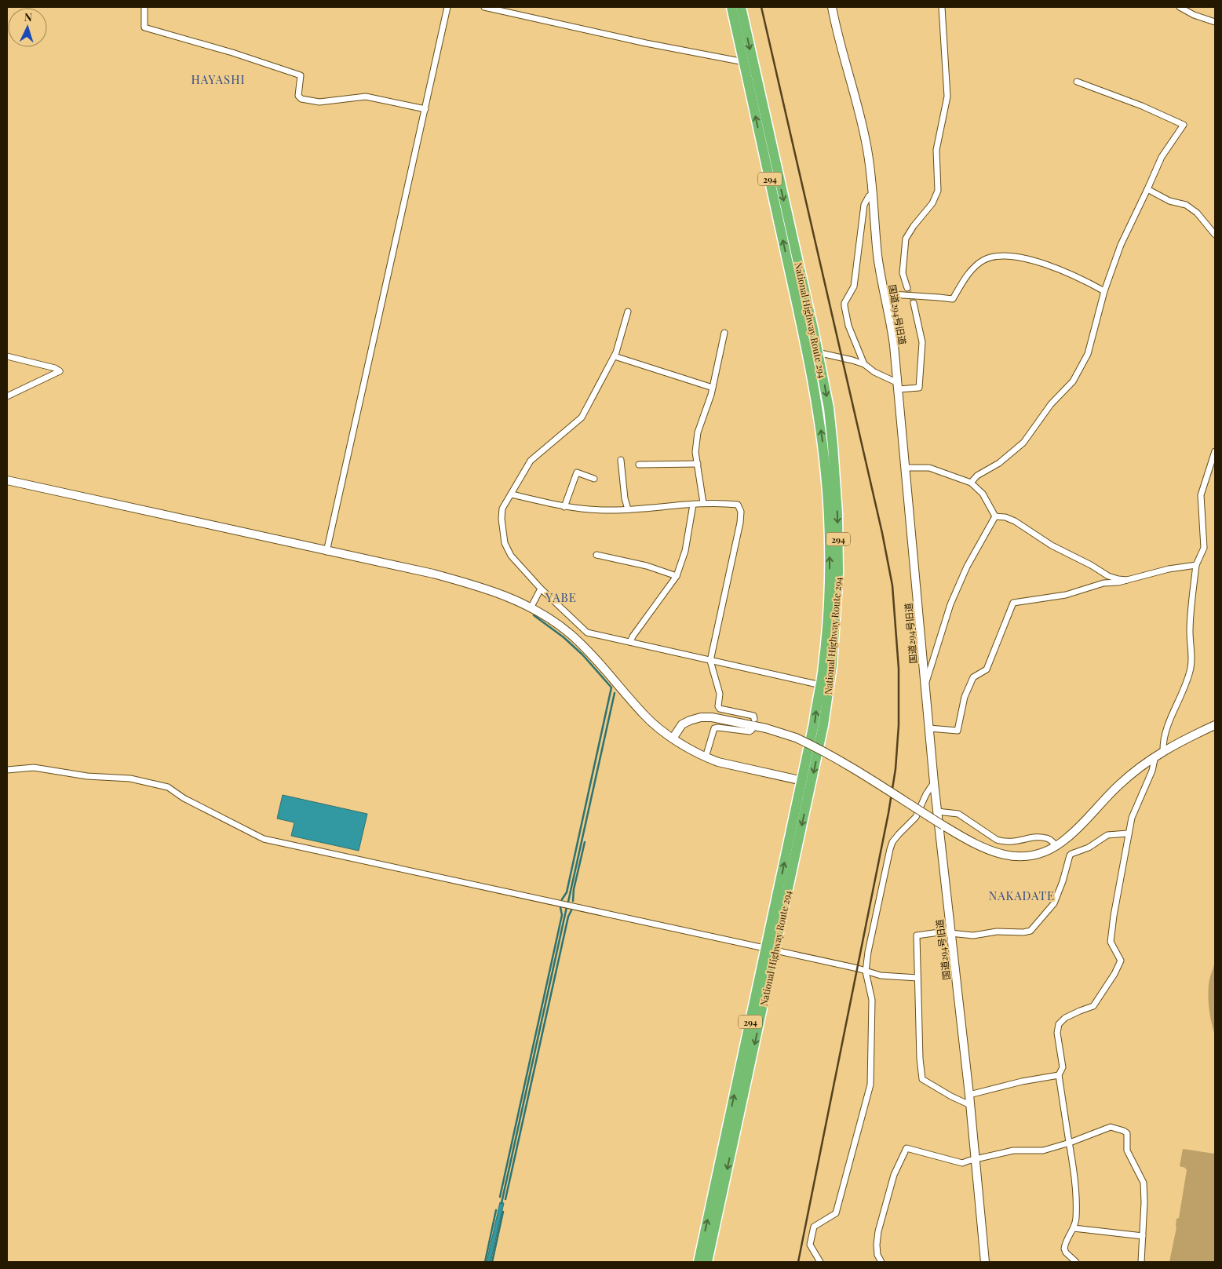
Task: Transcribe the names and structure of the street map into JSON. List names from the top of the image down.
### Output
{
  "streets": {
    "highway": ["294", "National Highway Route 294"],
    "street": ["国道294号旧道"]
  },
  "districts": ["HAYASHI", "YABE", "NAKADATE"],
  "north": "top"
}
